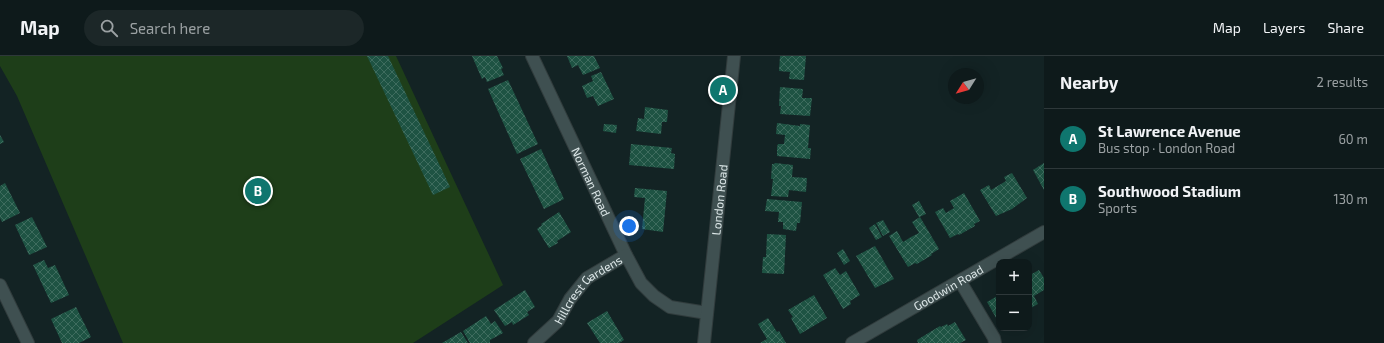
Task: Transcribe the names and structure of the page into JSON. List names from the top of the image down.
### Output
{
  "streets": {
    "street": [
      "Norman Road",
      "London Road",
      "Goodwin Road",
      "Hillcrest Gardens"
    ]
  },
  "crossings": [
    ["Norman Road", "London Road"],
    ["Norman Road", "Hillcrest Gardens"]
  ],
  "north": "bottom left",
  "page": {
    "header": "Map",
    "search": "Search here",
    "nav": ["Map", "Layers", "Share"],
    "heading": ["Nearby", "2 results"],
    "pins": ["A", "B"],
    "list": [
      {
        "mark": "A",
        "name": "St Lawrence Avenue",
        "note": "Bus stop · London Road",
        "value": "60 m"
      },
      {
        "mark": "B",
        "name": "Southwood Stadium",
        "note": "Sports",
        "value": "130 m"
      }
    ],
    "map_buttons": ["+", "−"]
  }
}
